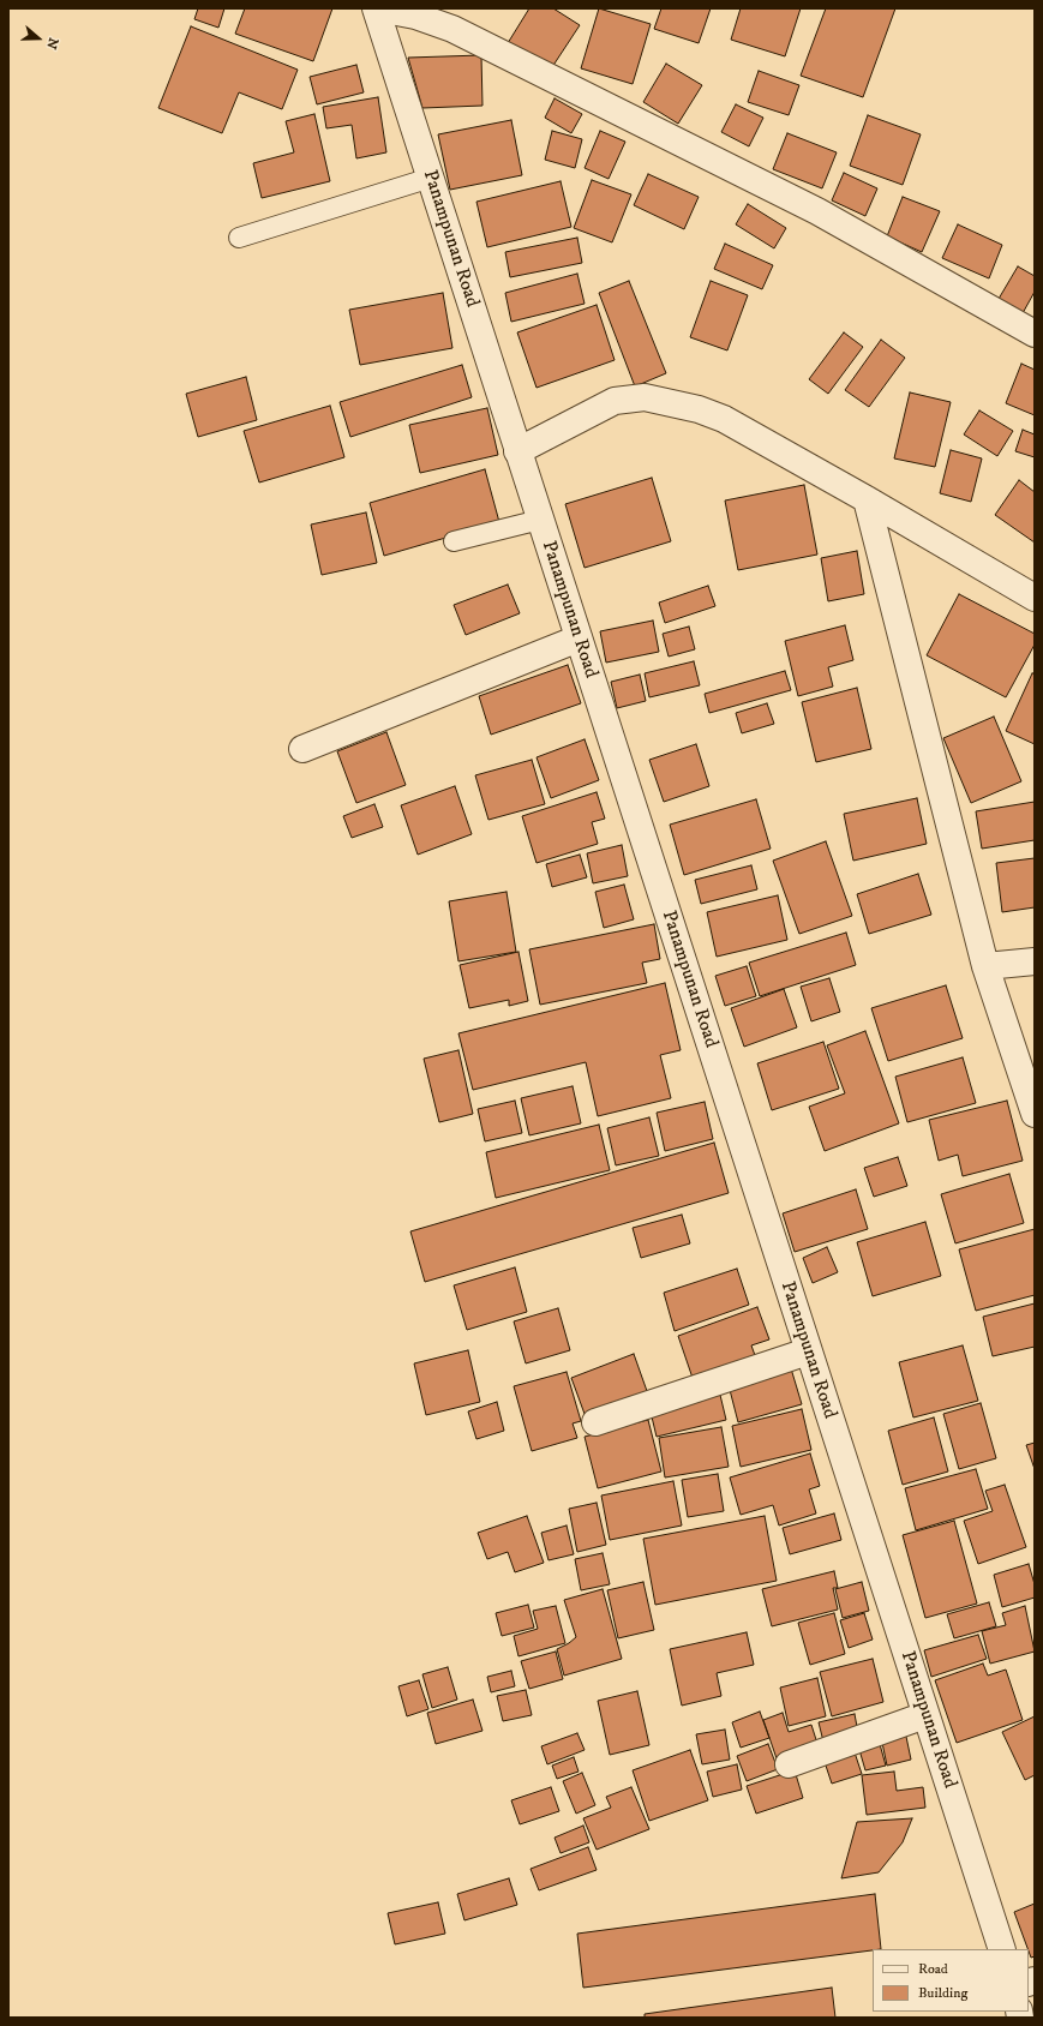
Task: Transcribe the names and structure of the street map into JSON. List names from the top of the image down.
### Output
{
  "streets": {
    "street": ["Panampunan Road"]
  },
  "legend": ["Road", "Building"],
  "north": "right"
}
